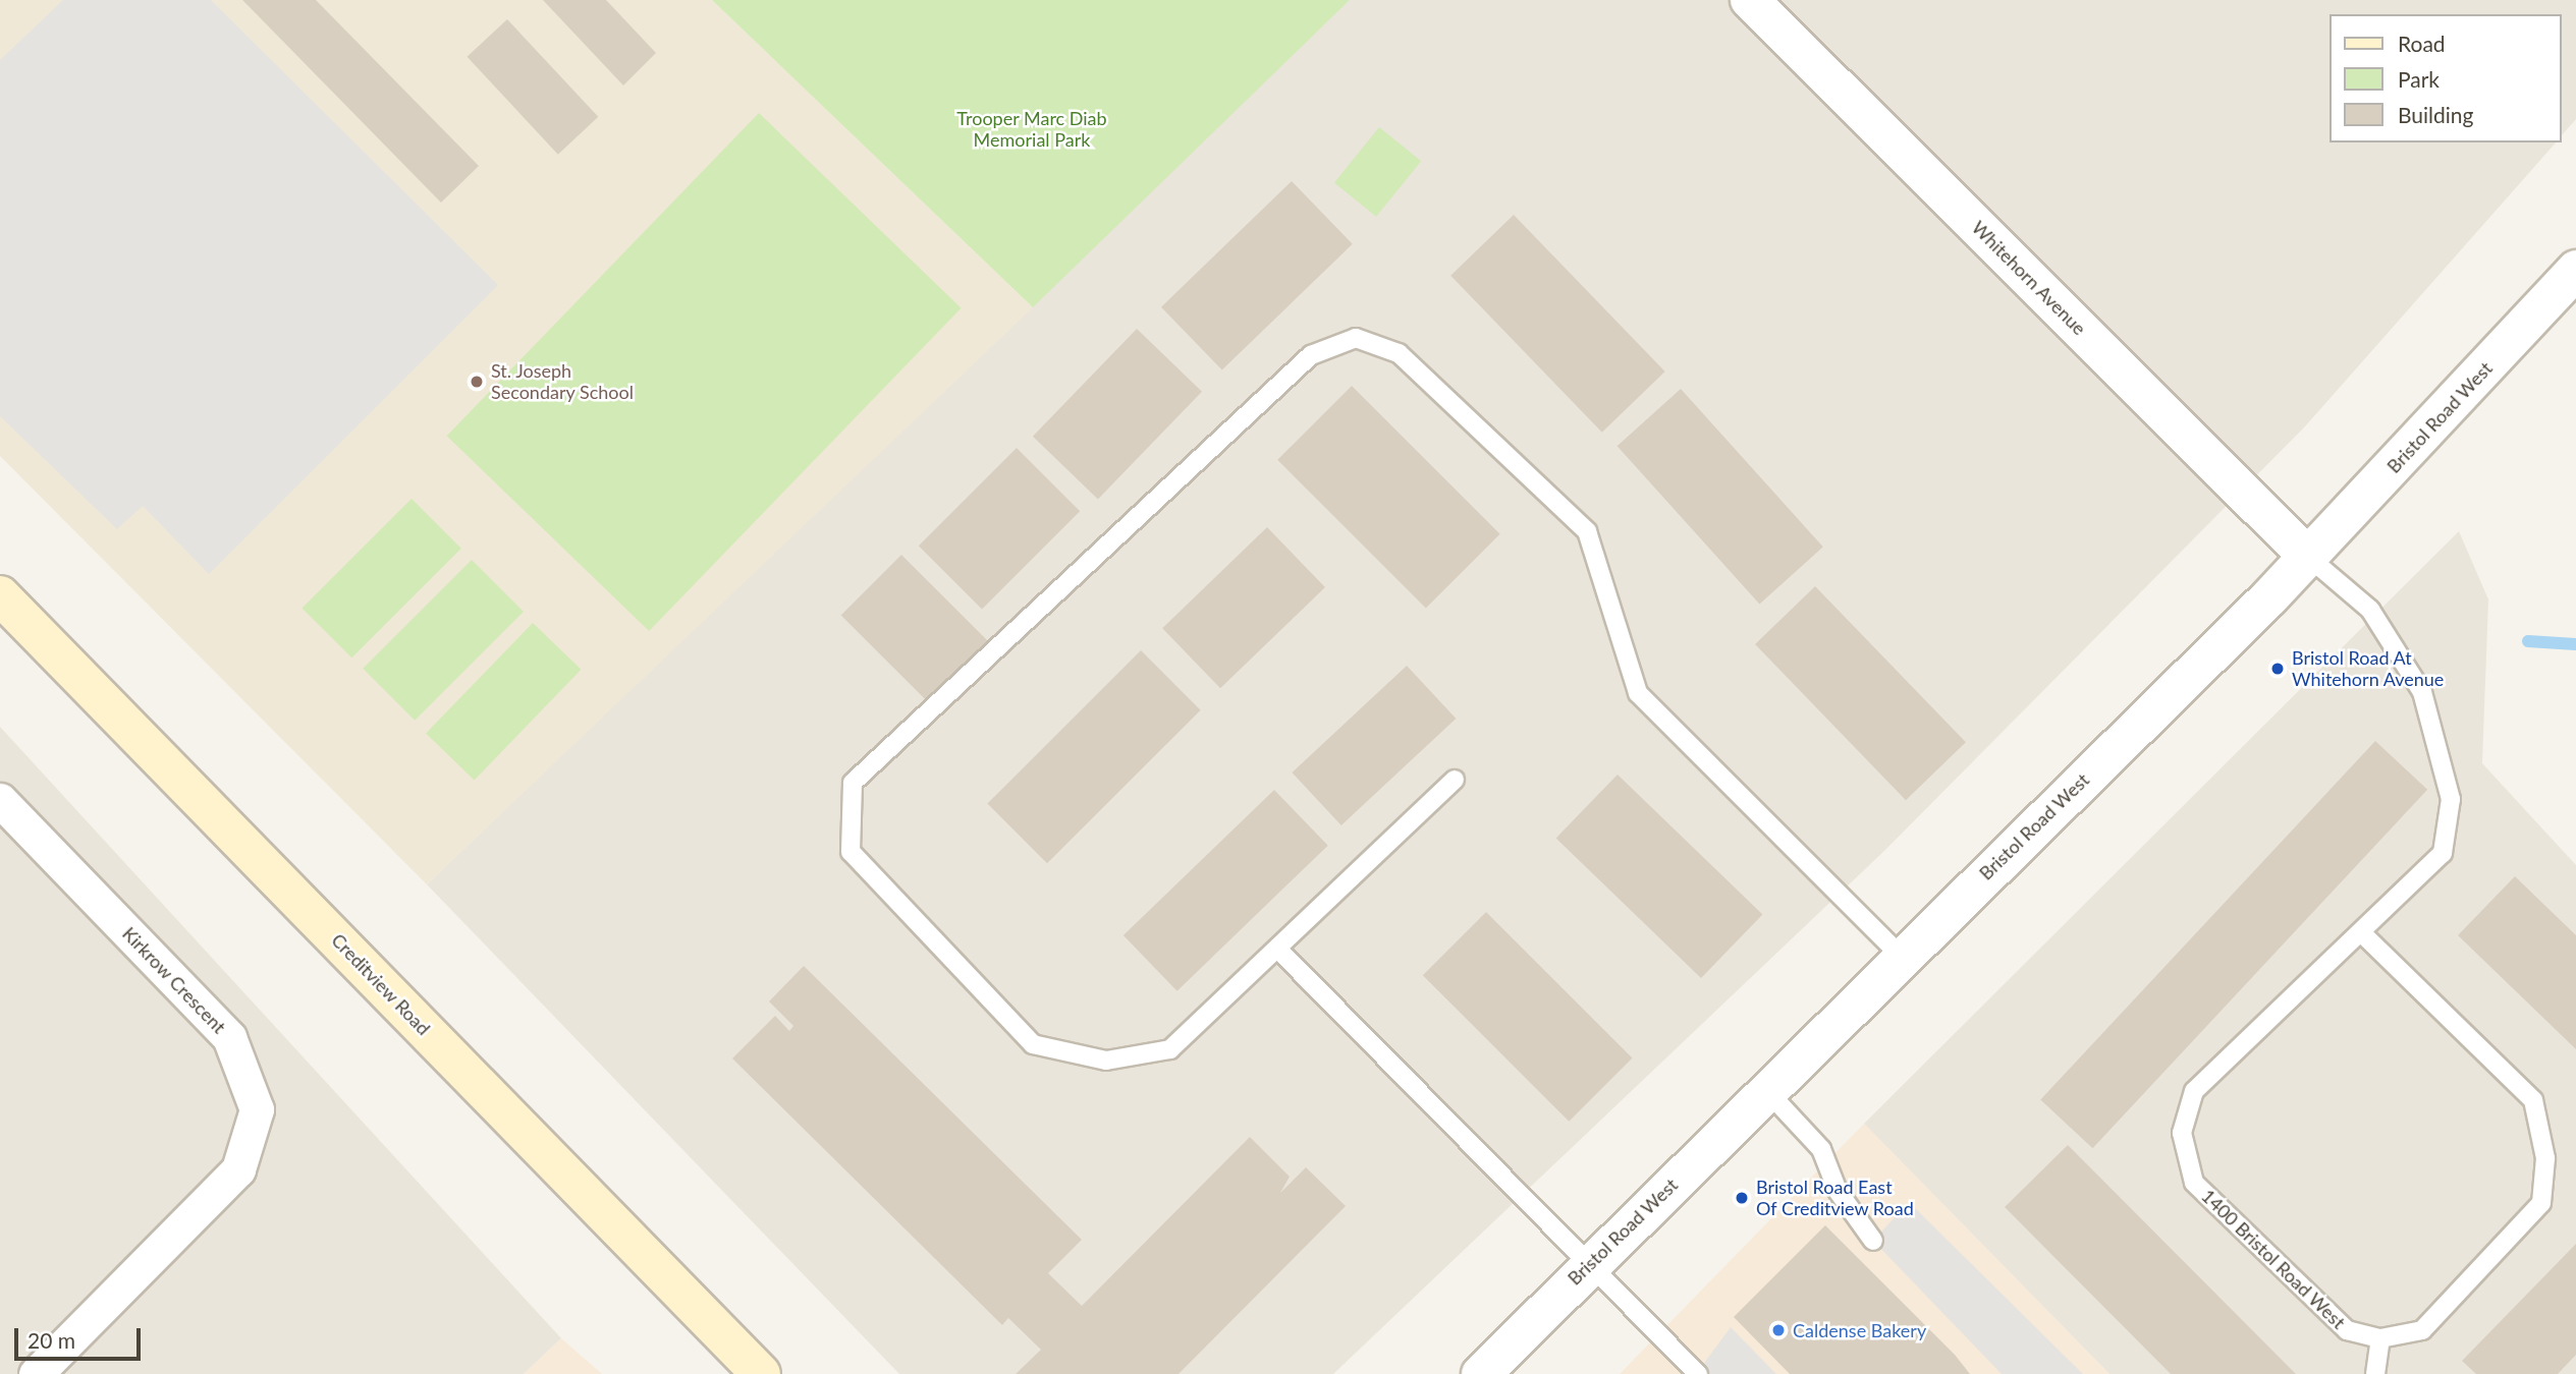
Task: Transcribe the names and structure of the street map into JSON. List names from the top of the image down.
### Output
{
  "streets": {
    "main road": ["Creditview Road"],
    "street": ["Whitehorn Avenue", "Bristol Road West", "Kirkrow Crescent"],
    "lane": ["1400 Bristol Road West"]
  },
  "crossings": [
    ["Whitehorn Avenue", "Bristol Road West"],
    ["Whitehorn Avenue", "1400 Bristol Road West"],
    ["Bristol Road West", "1400 Bristol Road West"]
  ],
  "parks": ["Trooper Marc Diab Memorial Park"],
  "places": [
    "St. Joseph Secondary School",
    "Bristol Road At Whitehorn Avenue",
    "Bristol Road East Of Creditview Road",
    "Caldense Bakery"
  ],
  "legend": ["Road", "Park", "Building"],
  "scale_bar": "20 m"
}
